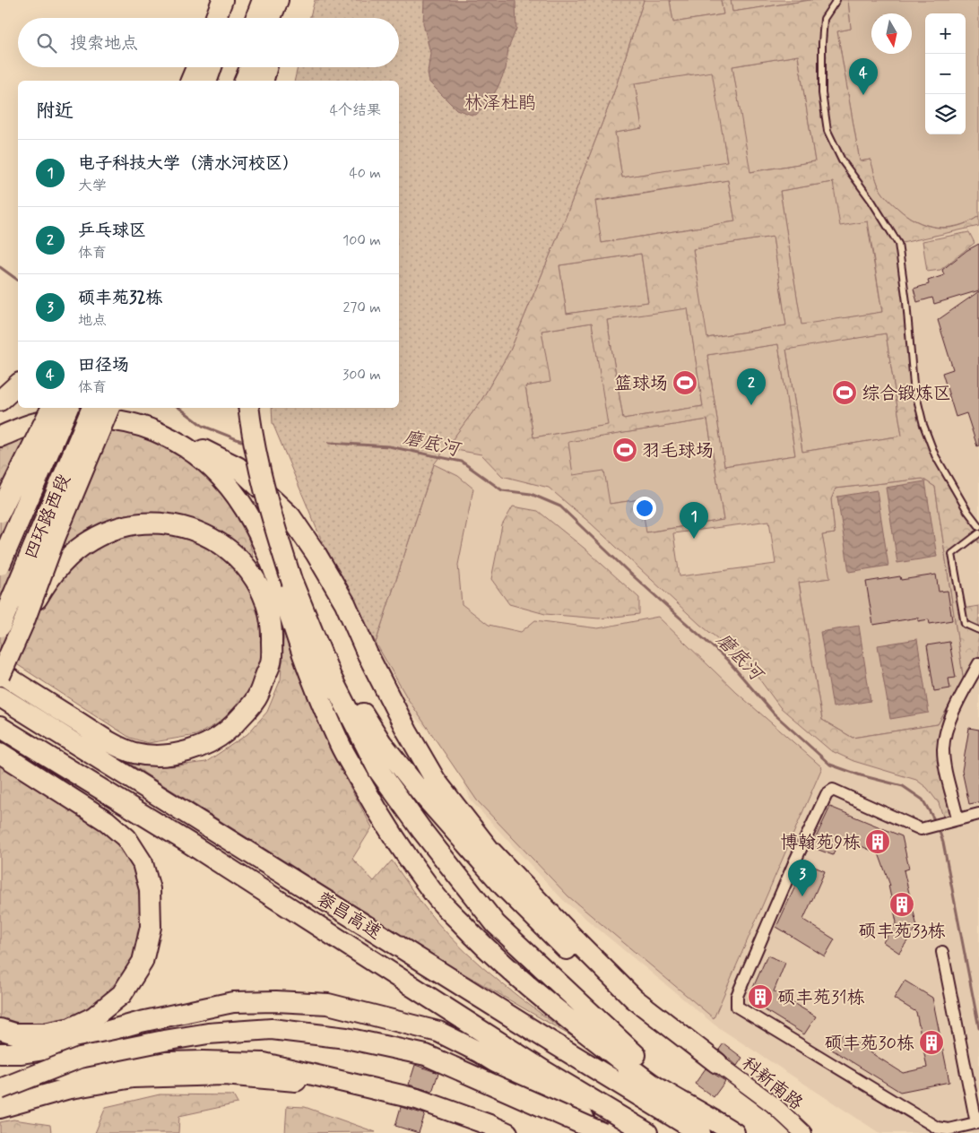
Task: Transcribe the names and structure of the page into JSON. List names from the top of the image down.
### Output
{
  "streets": {
    "highway": ["四环路西段", "蓉昌高速"],
    "main road": ["科新南路"]
  },
  "water": ["磨底河"],
  "parks": ["林泽杜鹃"],
  "places": {
    "sports": ["篮球场", "综合锻炼区", "羽毛球场"],
    "building": [
      "博翰苑9栋",
      "硕丰苑33栋",
      "硕丰苑31栋",
      "硕丰苑30栋"
    ]
  },
  "north": "bottom",
  "page": {
    "map_buttons": ["+", "−"],
    "search": "搜索地点",
    "pins": [
      "4",
      "2",
      "1",
      "3"
    ],
    "heading": ["附近", "4个结果"],
    "list": [
      {
        "mark": "1",
        "name": "电子科技大学（清水河校区）",
        "note": "大学",
        "value": "40 m"
      },
      {
        "mark": "2",
        "name": "乒乓球区",
        "note": "体育",
        "value": "100 m"
      },
      {
        "mark": "3",
        "name": "硕丰苑32栋",
        "note": "地点",
        "value": "270 m"
      },
      {
        "mark": "4",
        "name": "田径场",
        "note": "体育",
        "value": "300 m"
      }
    ]
  }
}
